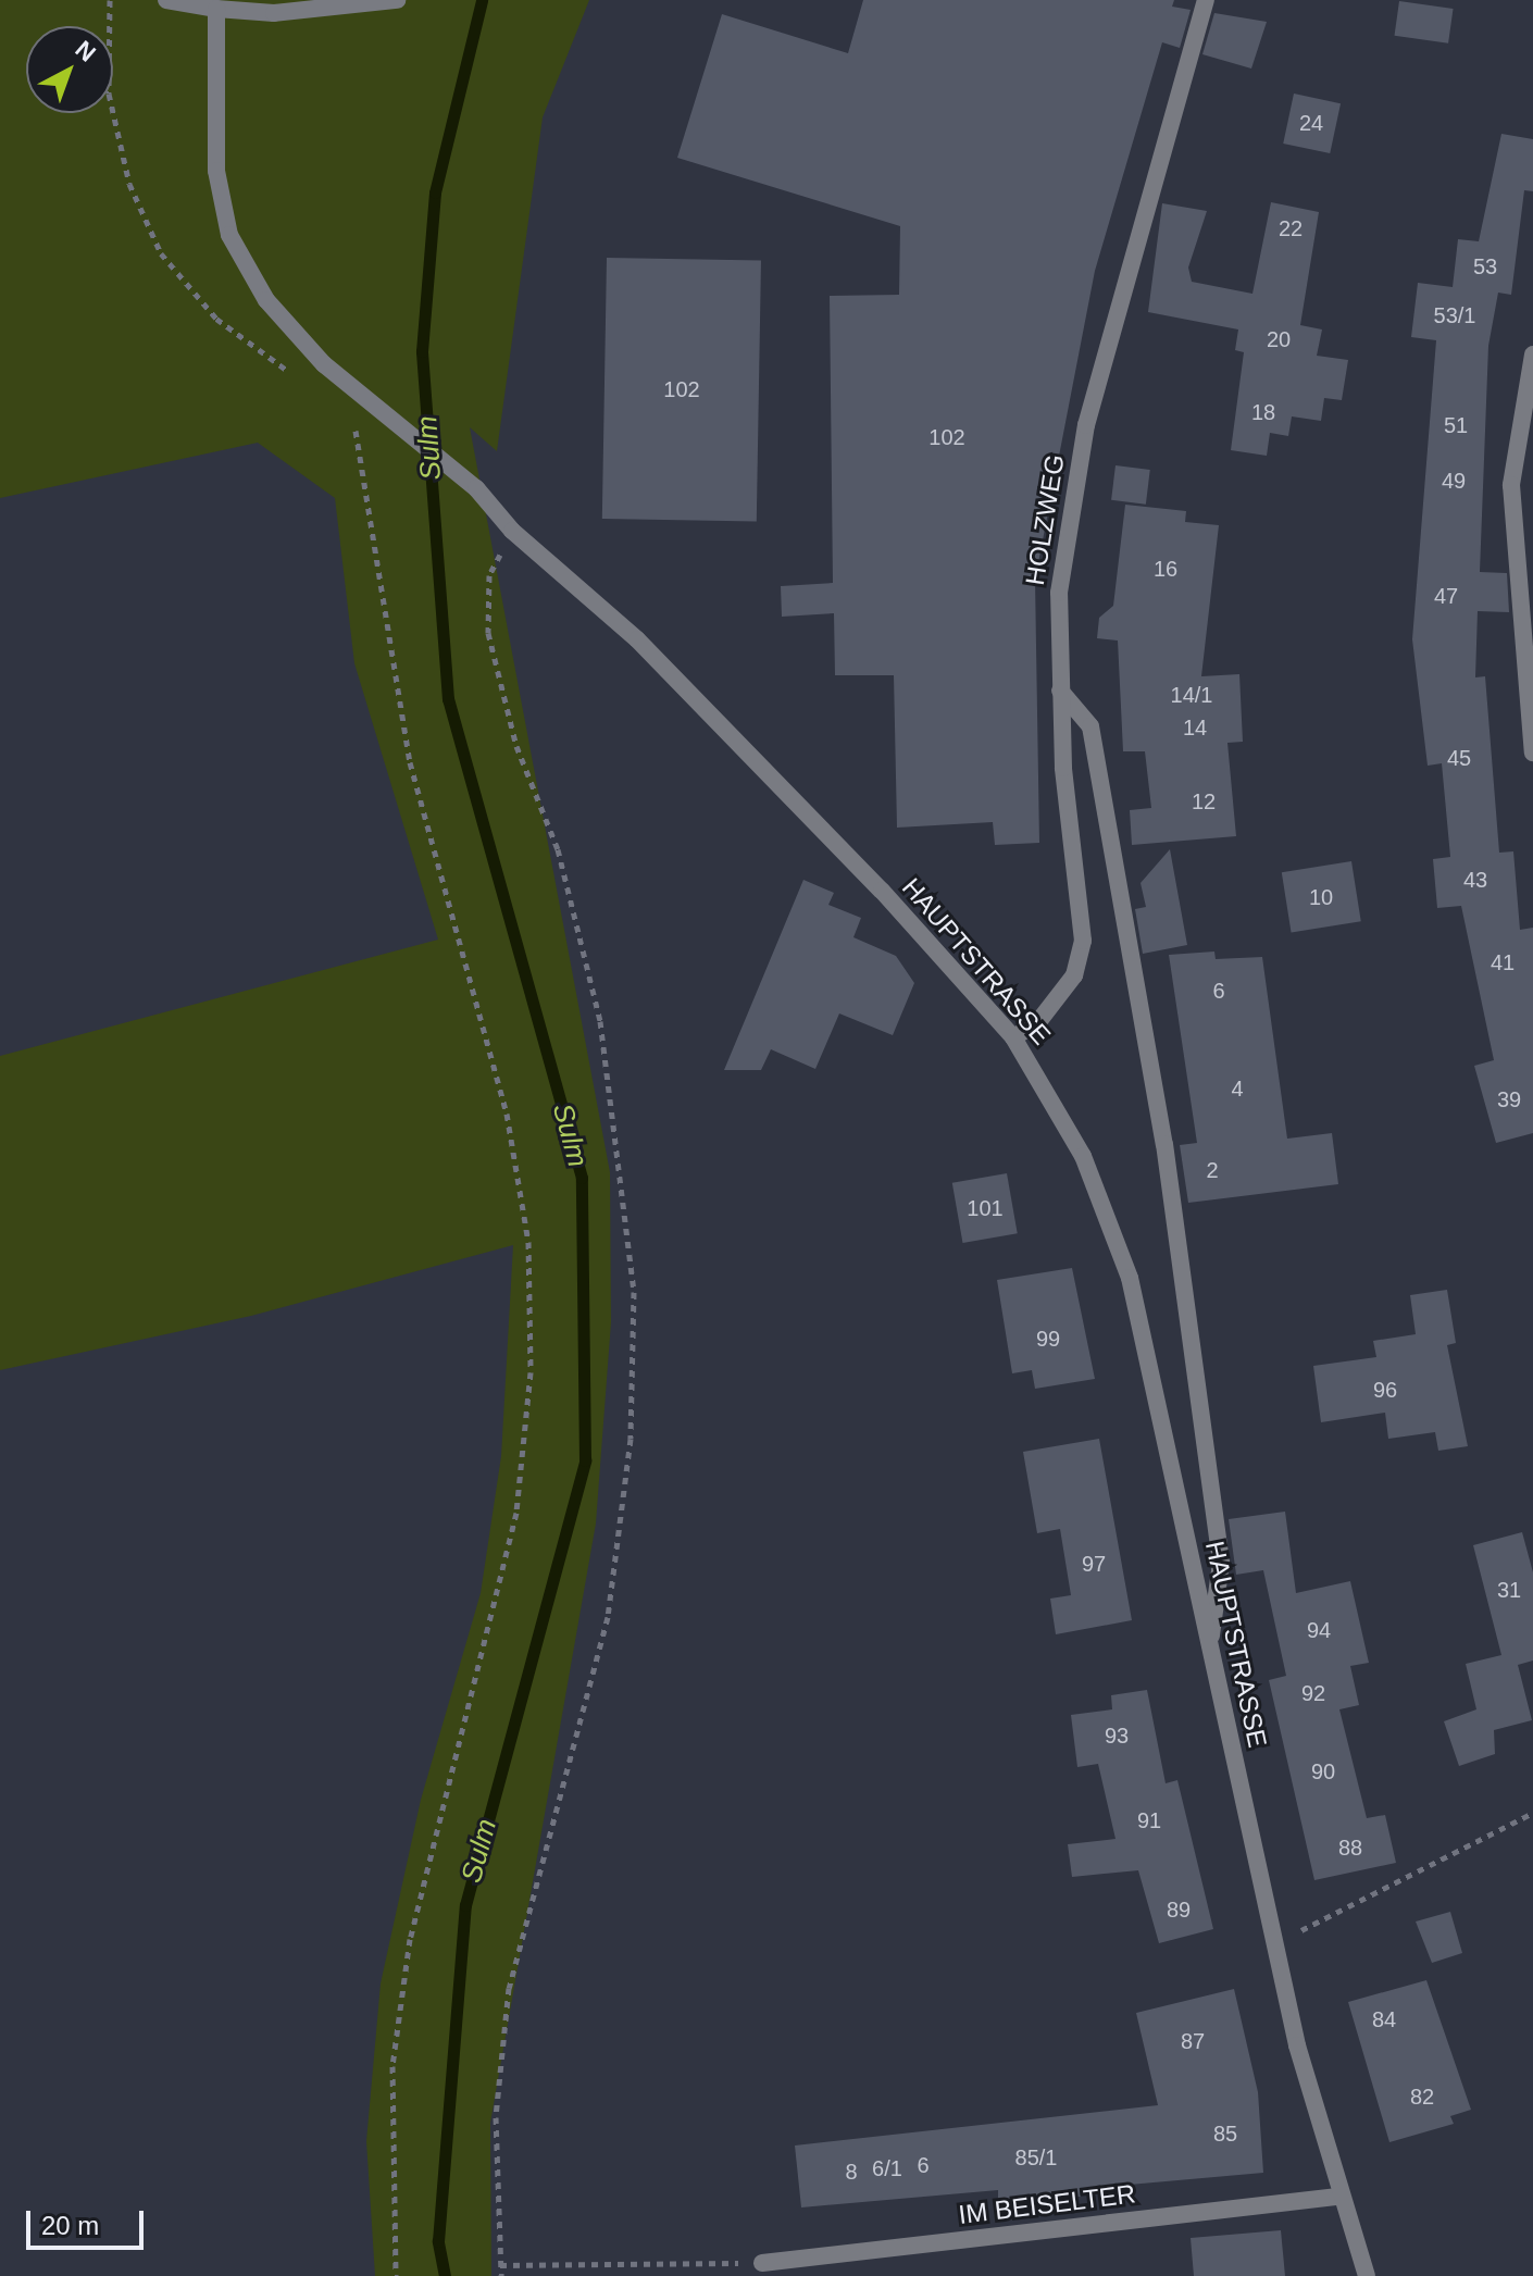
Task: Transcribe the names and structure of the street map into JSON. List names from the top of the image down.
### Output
{
  "streets": {
    "street": ["HOLZWEG", "HAUPTSTRASSE", "IM BEISELTER"]
  },
  "crossings": [
    ["HOLZWEG", "HAUPTSTRASSE"],
    ["HAUPTSTRASSE", "IM BEISELTER"]
  ],
  "water": ["Sulm"],
  "house_numbers": [
    "24",
    "22",
    "53",
    "53/1",
    "20",
    "102",
    "18",
    "51",
    "102",
    "49",
    "16",
    "47",
    "14/1",
    "14",
    "45",
    "12",
    "43",
    "10",
    "41",
    "6",
    "4",
    "39",
    "2",
    "101",
    "99",
    "96",
    "97",
    "31",
    "94",
    "92",
    "93",
    "90",
    "91",
    "88",
    "89",
    "84",
    "87",
    "82",
    "85",
    "85/1",
    "6",
    "6/1",
    "8"
  ],
  "scale_bar": "20 m",
  "north": "top right"
}
